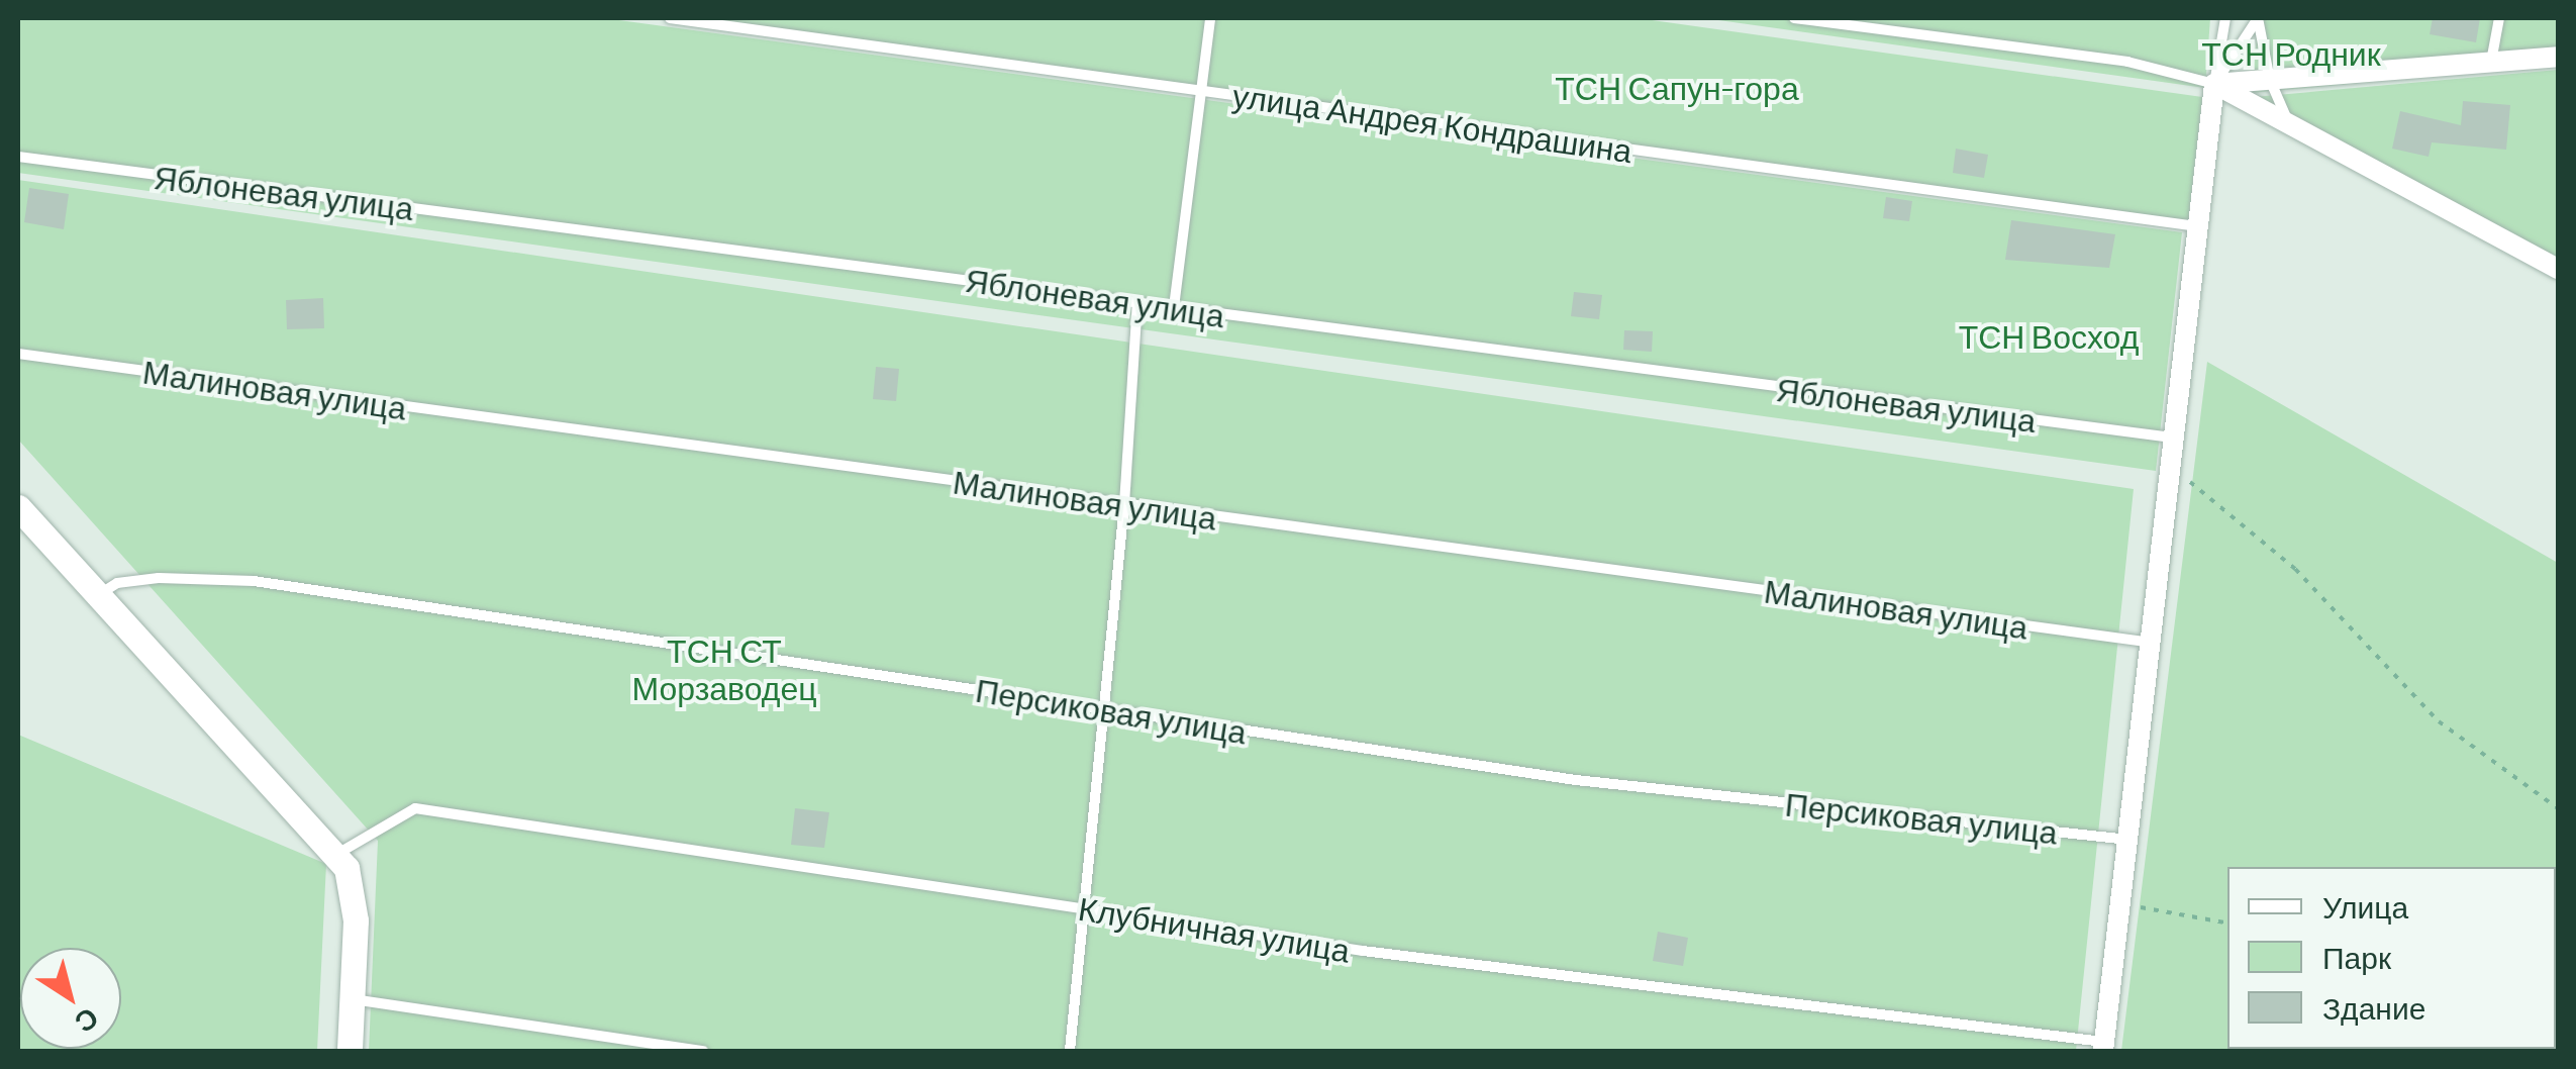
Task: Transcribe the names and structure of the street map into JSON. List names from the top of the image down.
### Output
{
  "streets": {
    "lane": [
      "улица Андрея Кондрашина",
      "Яблоневая улица",
      "Малиновая улица",
      "Персиковая улица",
      "Клубничная улица"
    ]
  },
  "parks": [
    "ТСН Родник",
    "ТСН Сапун-гора",
    "ТСН Восход",
    "ТСН СТ Морзаводец"
  ],
  "legend": ["Улица", "Парк", "Здание"],
  "north": "bottom right"
}
